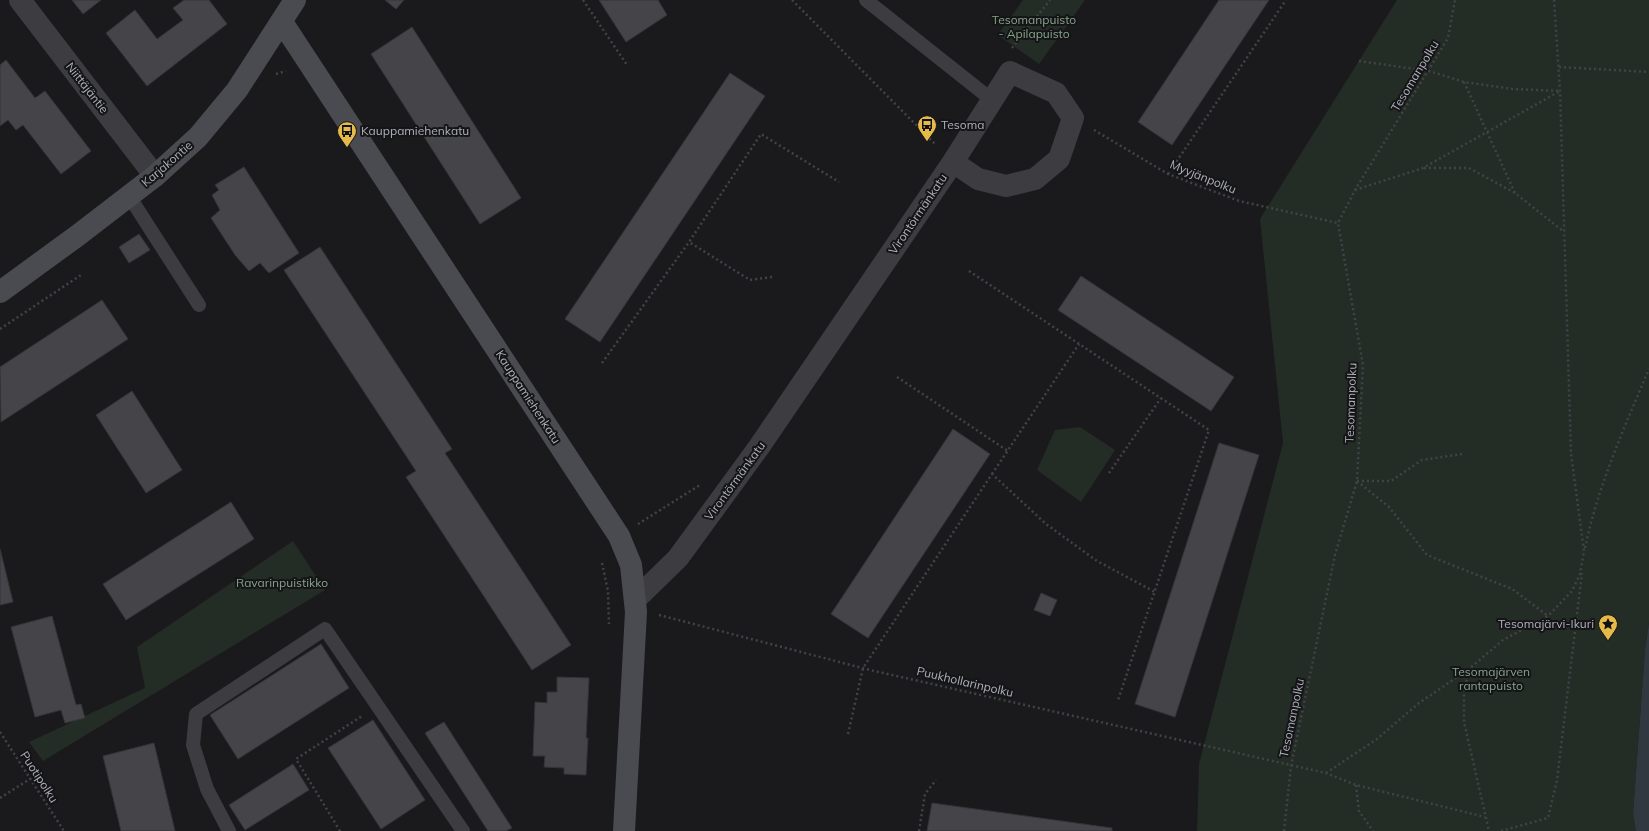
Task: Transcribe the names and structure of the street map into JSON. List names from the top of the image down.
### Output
{
  "streets": {
    "street": [
      "Niittäjäntie",
      "Karjakontie",
      "Virontörmänkatu",
      "Kauppamiehenkatu"
    ],
    "path": [
      "Tesomanpolku",
      "Myyjänpolku",
      "Puukhollarinpolku",
      "Puotipolku"
    ]
  },
  "crossings": [
    ["Tesomanpolku", "Myyjänpolku"],
    ["Tesomanpolku", "Puukhollarinpolku"],
    ["Niittäjäntie", "Karjakontie"],
    ["Karjakontie", "Kauppamiehenkatu"],
    ["Myyjänpolku", "Virontörmänkatu"],
    ["Virontörmänkatu", "Kauppamiehenkatu"],
    ["Virontörmänkatu", "Puukhollarinpolku"],
    ["Kauppamiehenkatu", "Puukhollarinpolku"]
  ],
  "parks": ["Tesomanpuisto - Apilapuisto", "Ravarinpuistikko", "Tesomajärven rantapuisto"],
  "places": {
    "bus stop": ["Tesoma", "Kauppamiehenkatu"],
    "place": ["Tesomajärvi-Ikuri"]
  }
}
